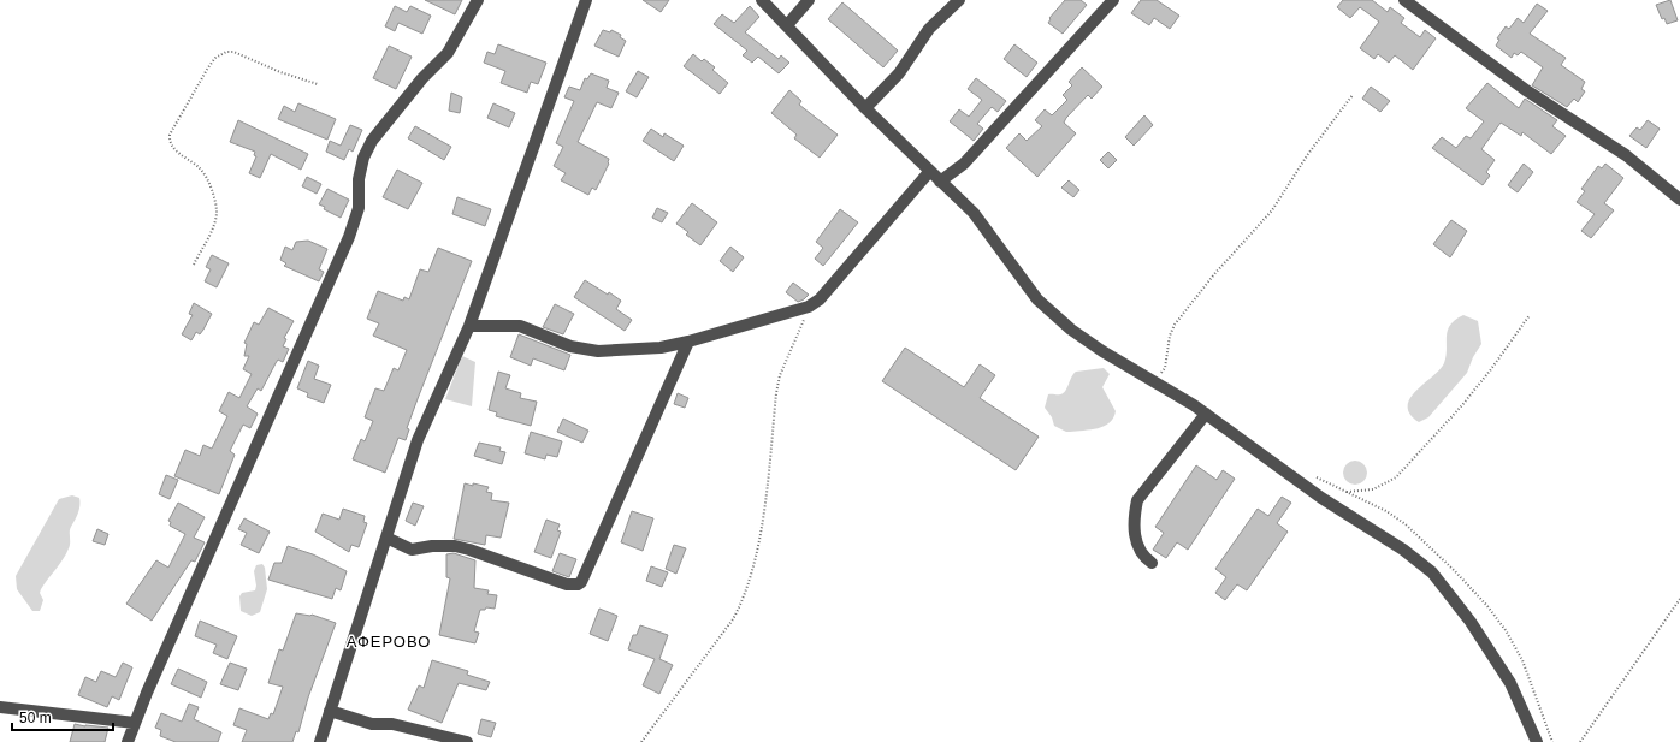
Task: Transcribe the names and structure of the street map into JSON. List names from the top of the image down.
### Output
{
  "districts": ["АФЕРОВО"],
  "scale_bar": "50 m"
}
